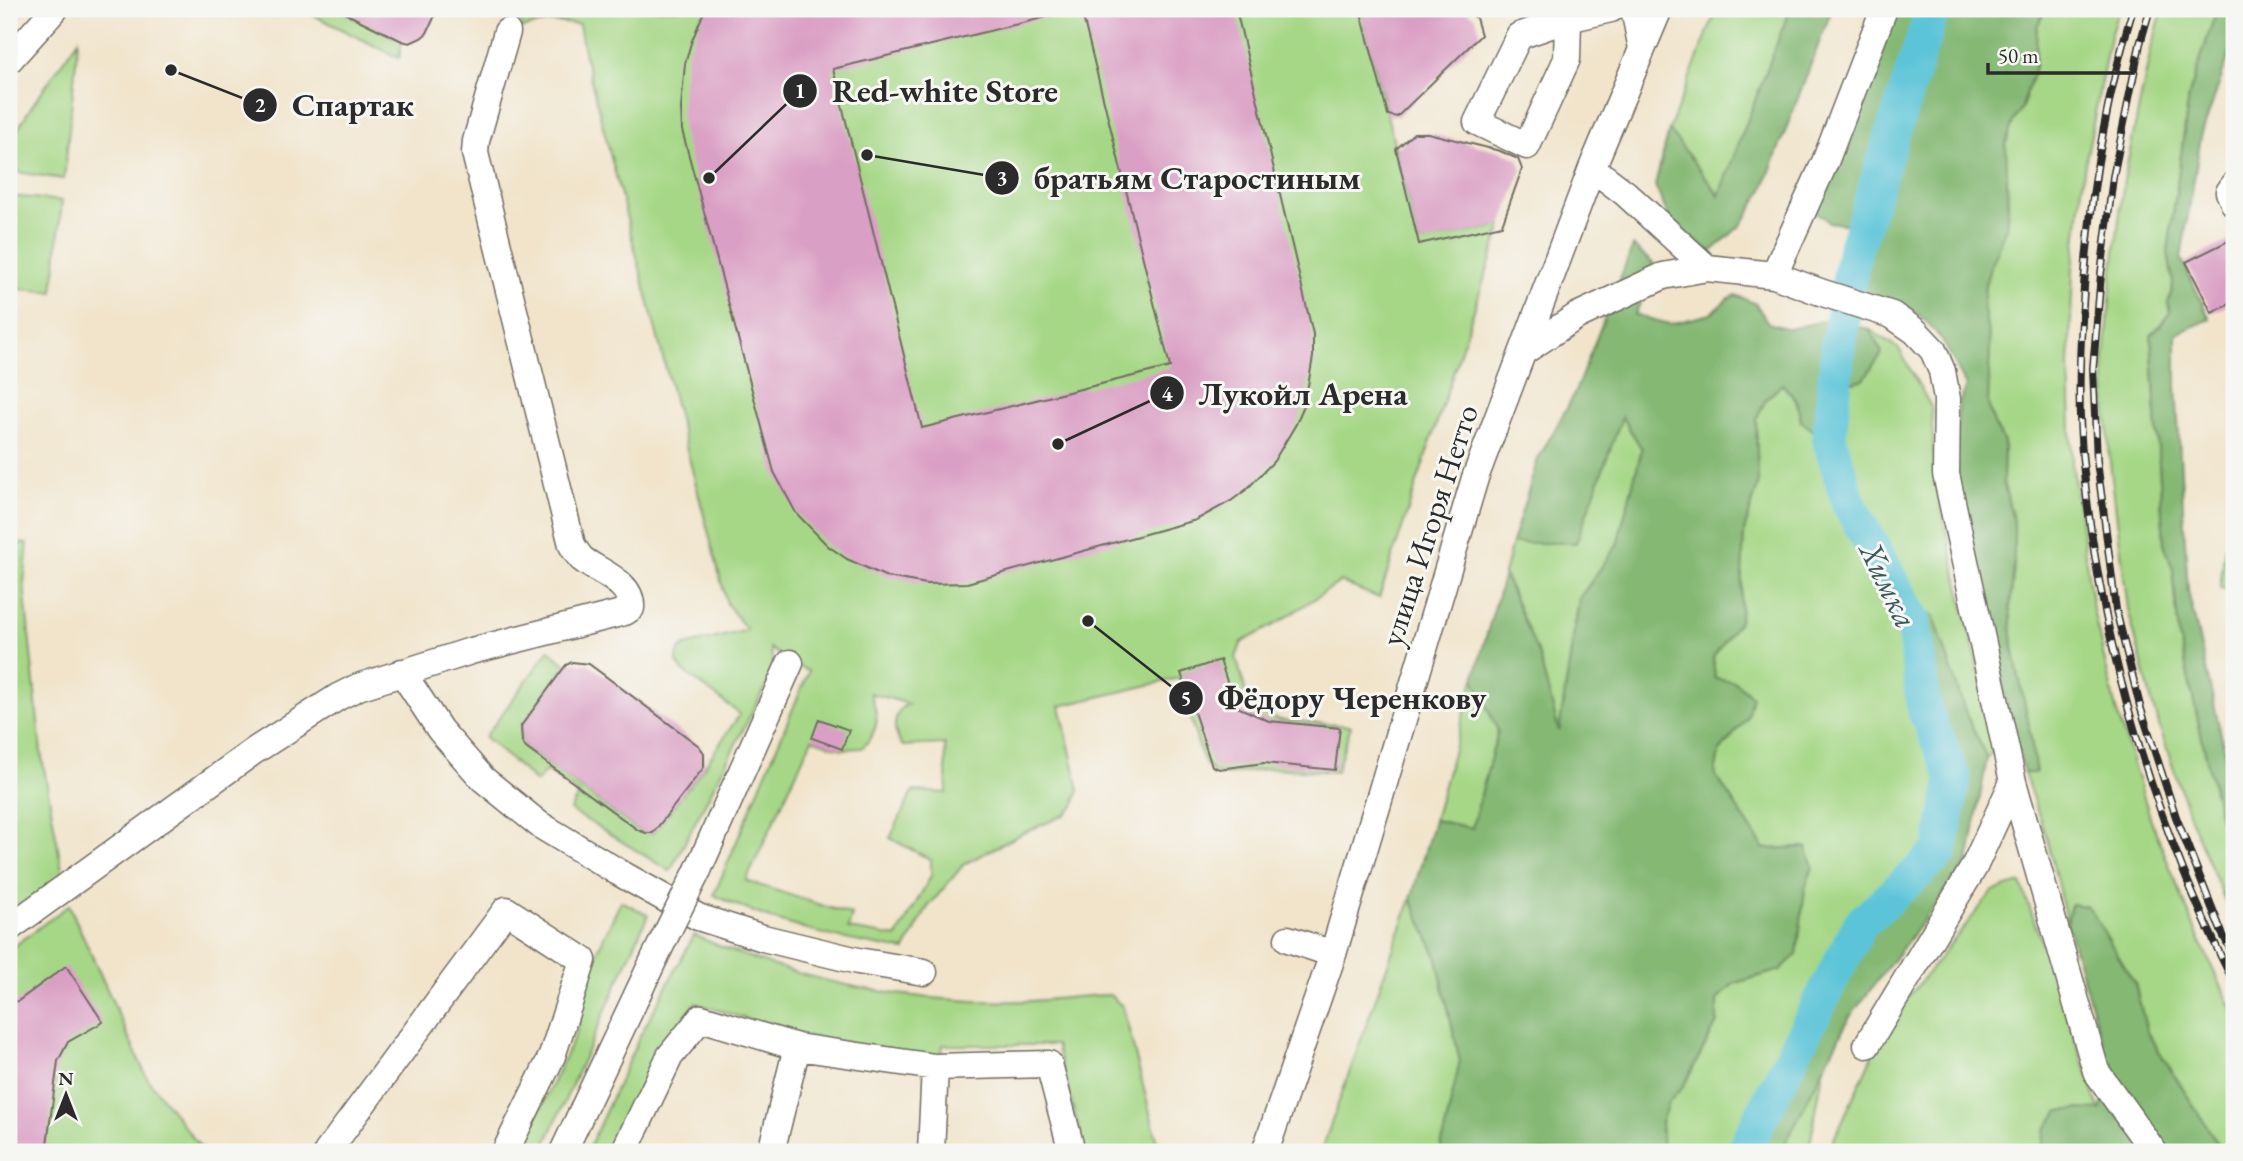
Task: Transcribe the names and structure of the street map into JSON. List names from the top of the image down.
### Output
{
  "streets": {
    "street": ["улица Игоря Нетто"]
  },
  "water": ["Химка"],
  "places": [
    "Спартак",
    "братьям Старостиным",
    "Red-white Store",
    "Лукойл Арена",
    "Фёдору Черенкову"
  ],
  "scale_bar": "50 m",
  "north": "top"
}
